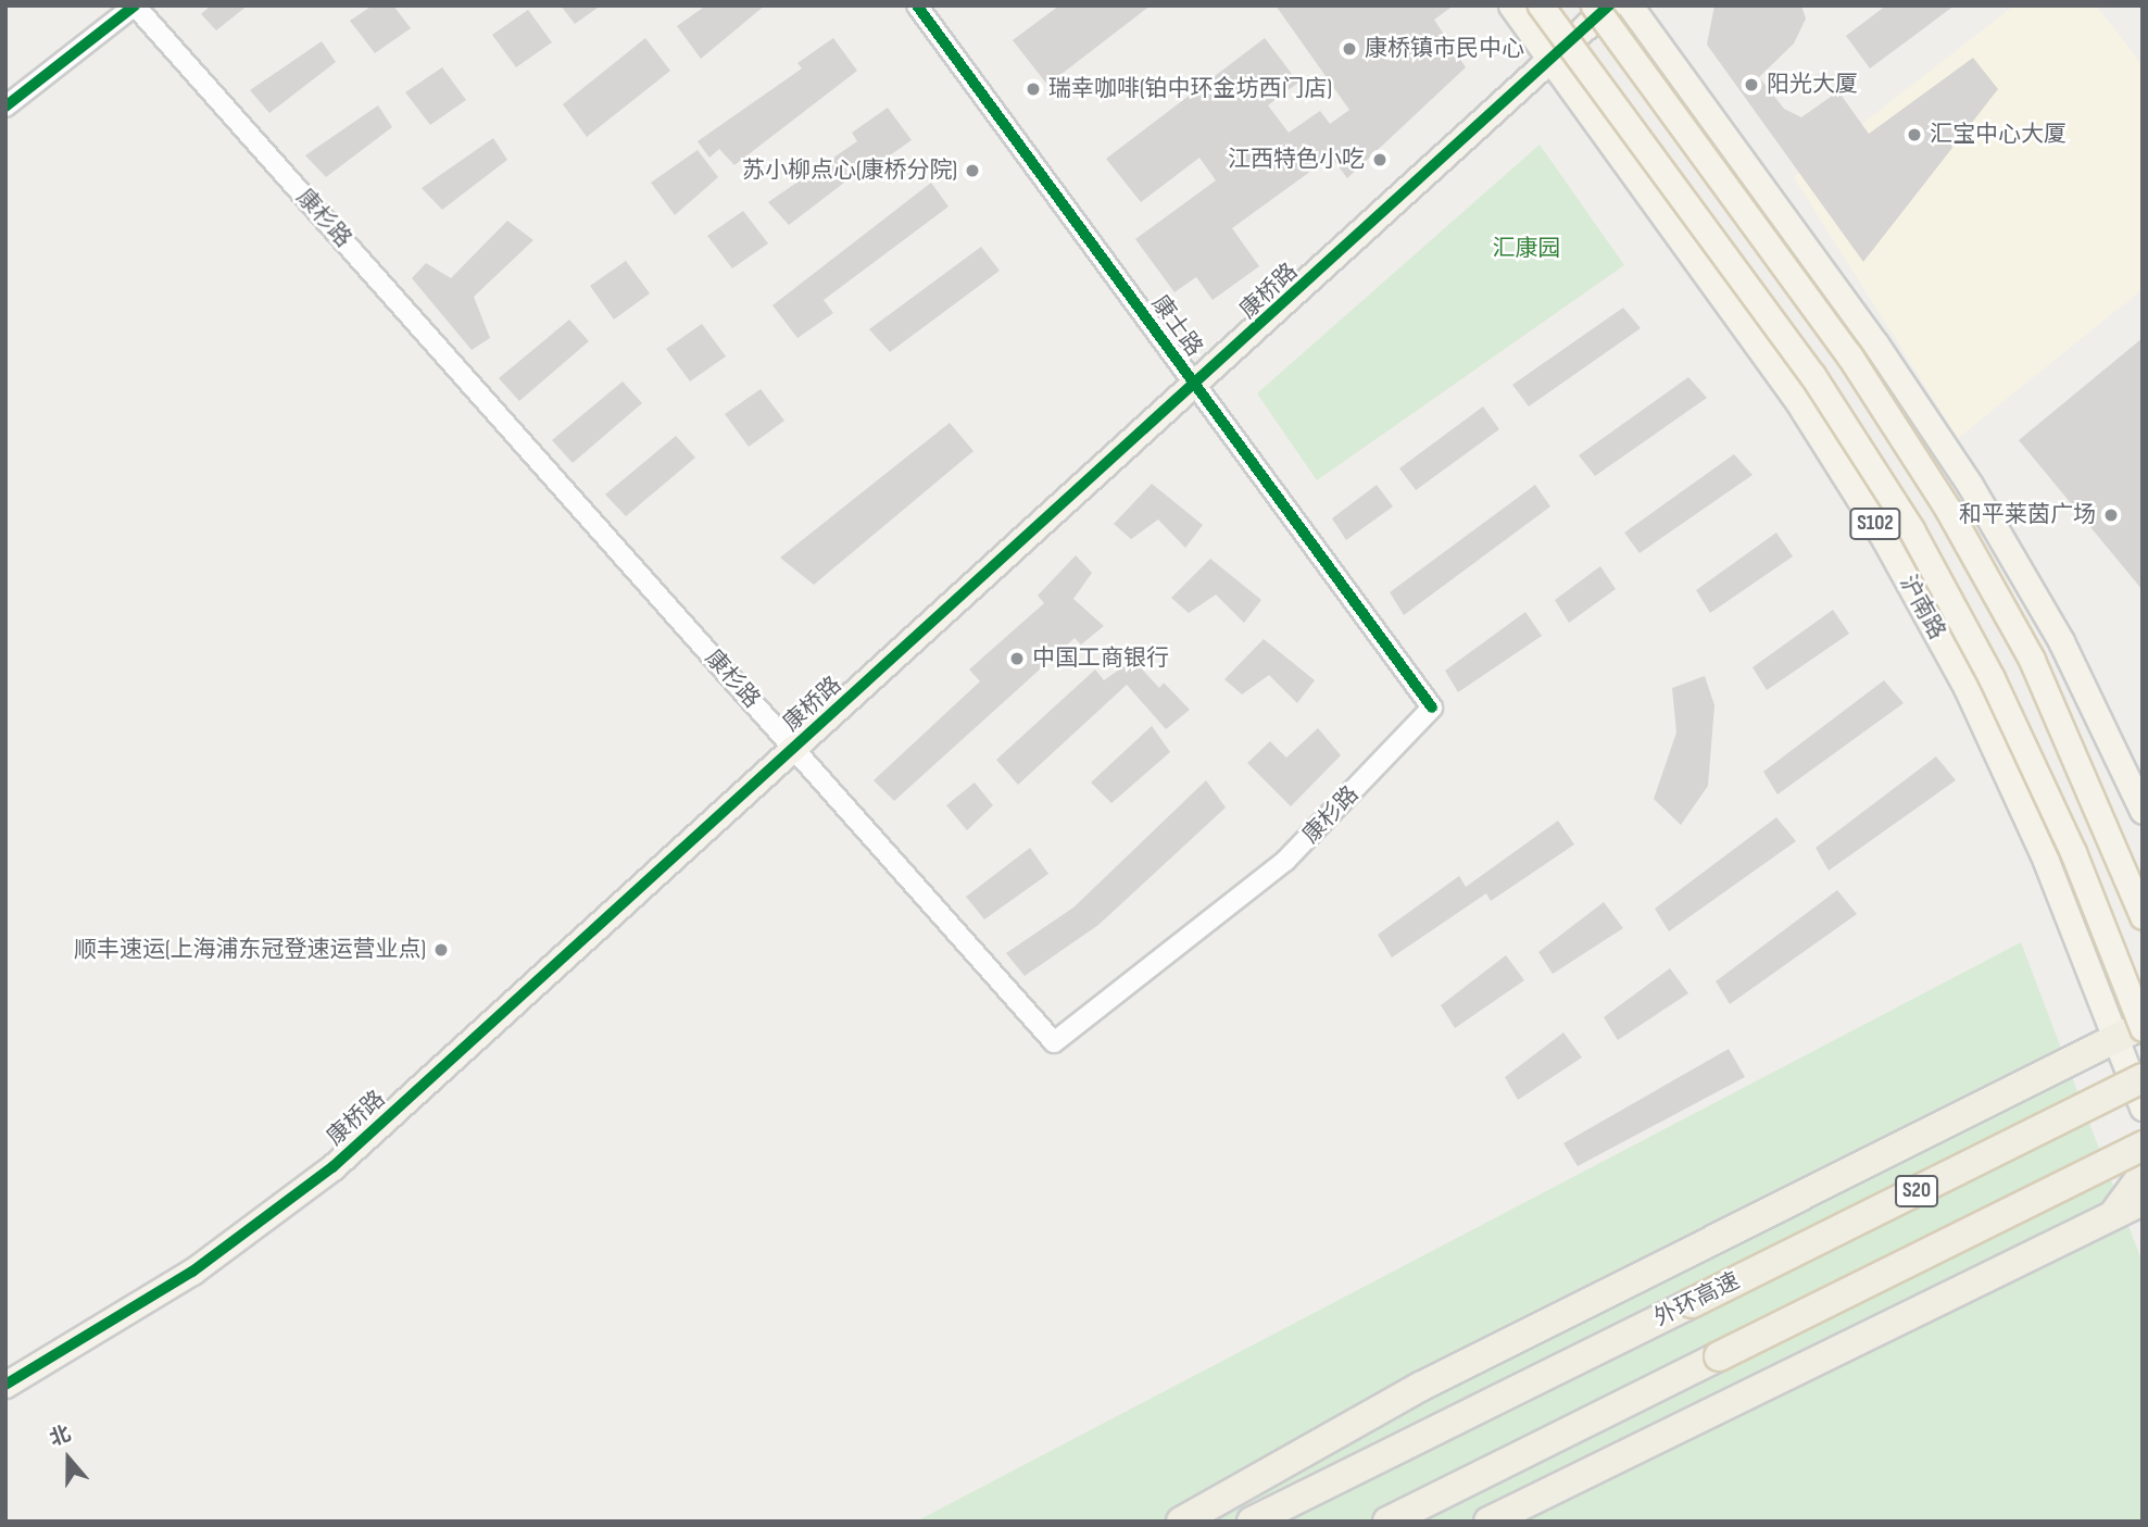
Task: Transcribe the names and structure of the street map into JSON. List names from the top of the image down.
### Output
{
  "streets": {
    "highway": ["S20", "外环高速"],
    "main road": ["康桥路", "S102", "沪南路"],
    "street": ["康杉路", "康士路"]
  },
  "crossings": [
    ["康杉路", "康桥路"],
    ["康杉路", "康士路"],
    ["康桥路", "康士路"],
    ["康桥路", "沪南路"]
  ],
  "parks": ["汇康园"],
  "places": [
    "康桥镇市民中心",
    "阳光大厦",
    "瑞幸咖啡(铂中环金坊西门店)",
    "汇宝中心大厦",
    "江西特色小吃",
    "苏小柳点心(康桥分院)",
    "和平莱茵广场",
    "中国工商银行",
    "顺丰速运(上海浦东冠登速运营业点)"
  ],
  "north": "top"
}
